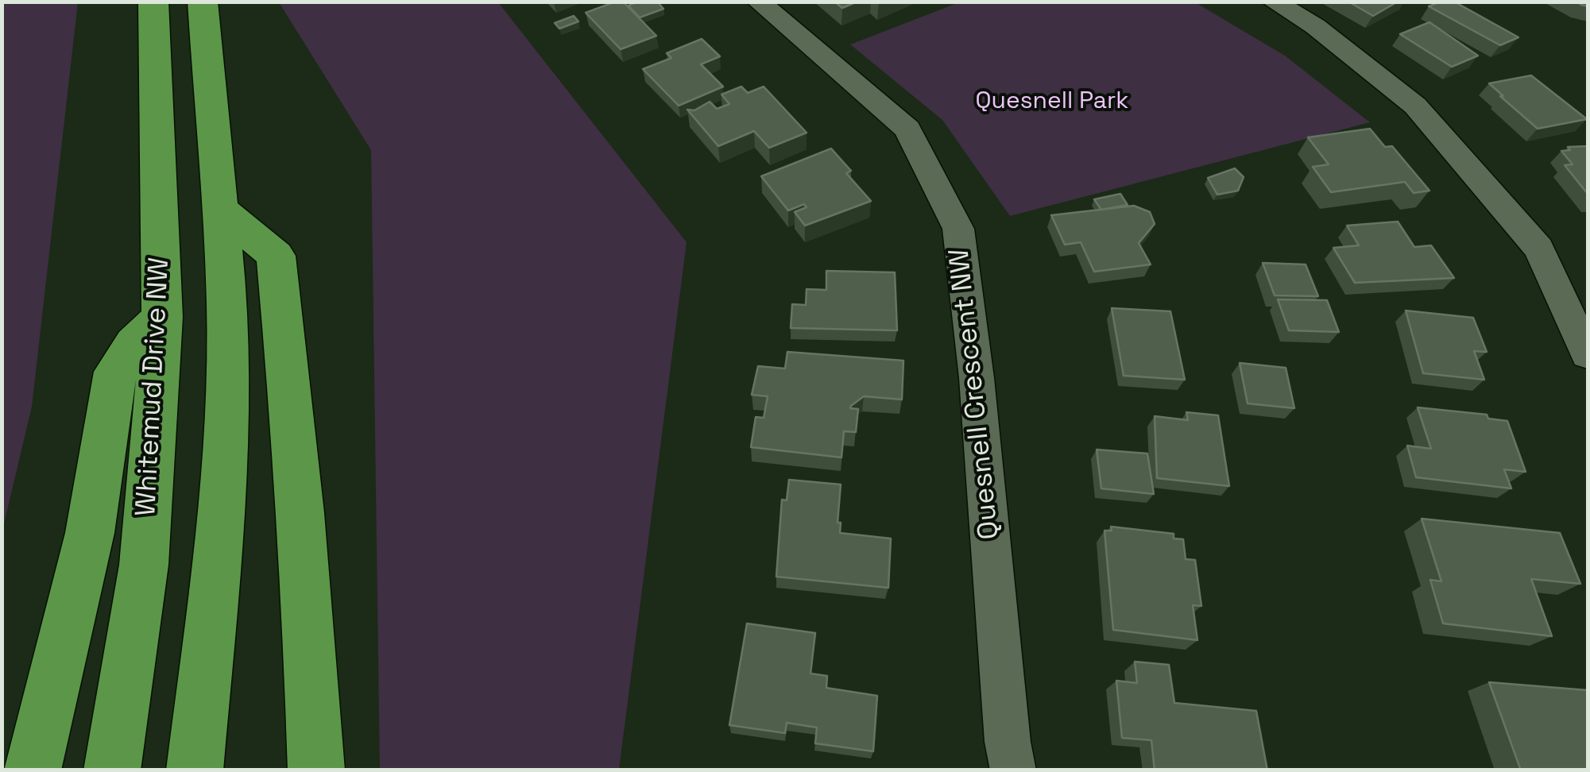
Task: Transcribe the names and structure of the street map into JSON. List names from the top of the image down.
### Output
{
  "streets": {
    "highway": ["Whitemud Drive NW"],
    "street": ["Quesnell Crescent NW"]
  },
  "parks": ["Quesnell Park"]
}
